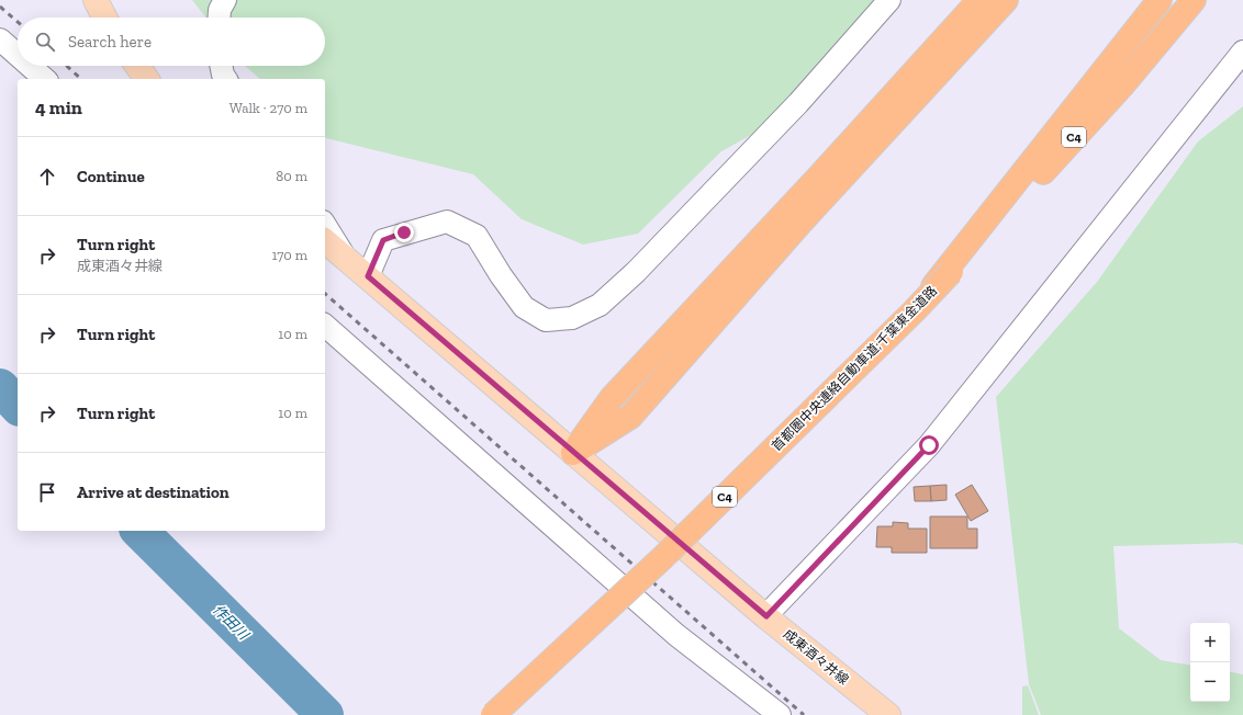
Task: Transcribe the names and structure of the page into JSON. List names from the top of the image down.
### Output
{
  "streets": {
    "highway": ["C4", "首都圏中央連絡自動車道;千葉東金道路"],
    "main road": ["成東酒々井線"]
  },
  "water": ["作田川"],
  "page": {
    "search": "Search here",
    "heading": ["4 min", "Walk · 270 m"],
    "list": [
      ["Continue", "80 m"],
      ["Turn right", "成東酒々井線", "170 m"],
      ["Turn right", "10 m"],
      ["Turn right", "10 m"],
      "Arrive at destination"
    ],
    "map_buttons": ["+", "−"]
  }
}
